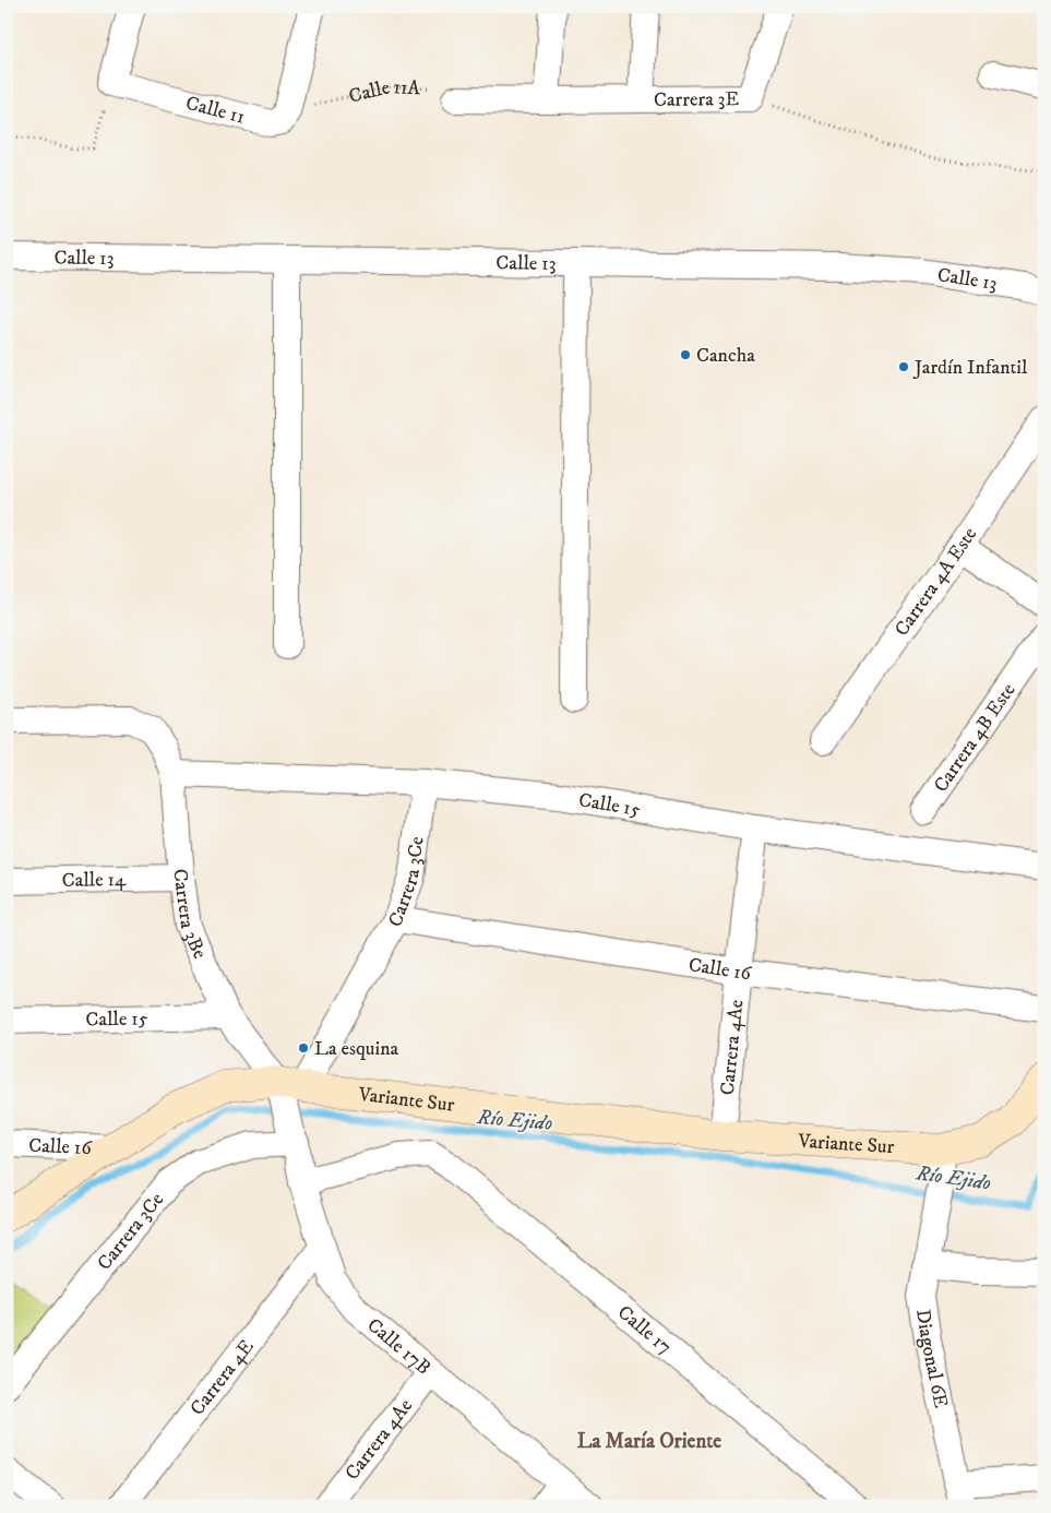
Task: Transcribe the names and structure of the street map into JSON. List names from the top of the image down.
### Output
{
  "streets": {
    "main road": ["Variante Sur"],
    "street": [
      "Carrera 3E",
      "Calle 11",
      "Calle 13",
      "Carrera 4A Este",
      "Carrera 4B Este",
      "Calle 15",
      "Calle 14",
      "Carrera 3Ce",
      "Carrera 3Be",
      "Calle 16",
      "Carrera 4Ae",
      "Calle 17",
      "Calle 17B",
      "Diagonal 6E",
      "Carrera 4E"
    ],
    "path": ["Calle 11A"]
  },
  "crossings": [
    ["Calle 11A", "Calle 11"],
    ["Calle 15", "Carrera 3Ce"],
    ["Calle 15", "Carrera 3Be"],
    ["Calle 15", "Carrera 4Ae"],
    ["Calle 14", "Carrera 3Be"],
    ["Carrera 3Ce", "Carrera 3Be"],
    ["Carrera 3Ce", "Calle 16"],
    ["Carrera 3Ce", "Variante Sur"],
    ["Carrera 3Ce", "Calle 17B"],
    ["Carrera 3Be", "Variante Sur"],
    ["Carrera 3Be", "Calle 17B"],
    ["Calle 16", "Carrera 4Ae"],
    ["Calle 16", "Variante Sur"],
    ["Carrera 4Ae", "Variante Sur"],
    ["Carrera 4Ae", "Calle 17B"],
    ["Variante Sur", "Calle 17B"],
    ["Variante Sur", "Diagonal 6E"],
    ["Calle 17", "Calle 17B"],
    ["Calle 17B", "Carrera 4E"]
  ],
  "districts": ["La María Oriente"],
  "water": ["Río Ejido"],
  "places": ["Cancha", "Jardín Infantil", "La esquina"]
}
